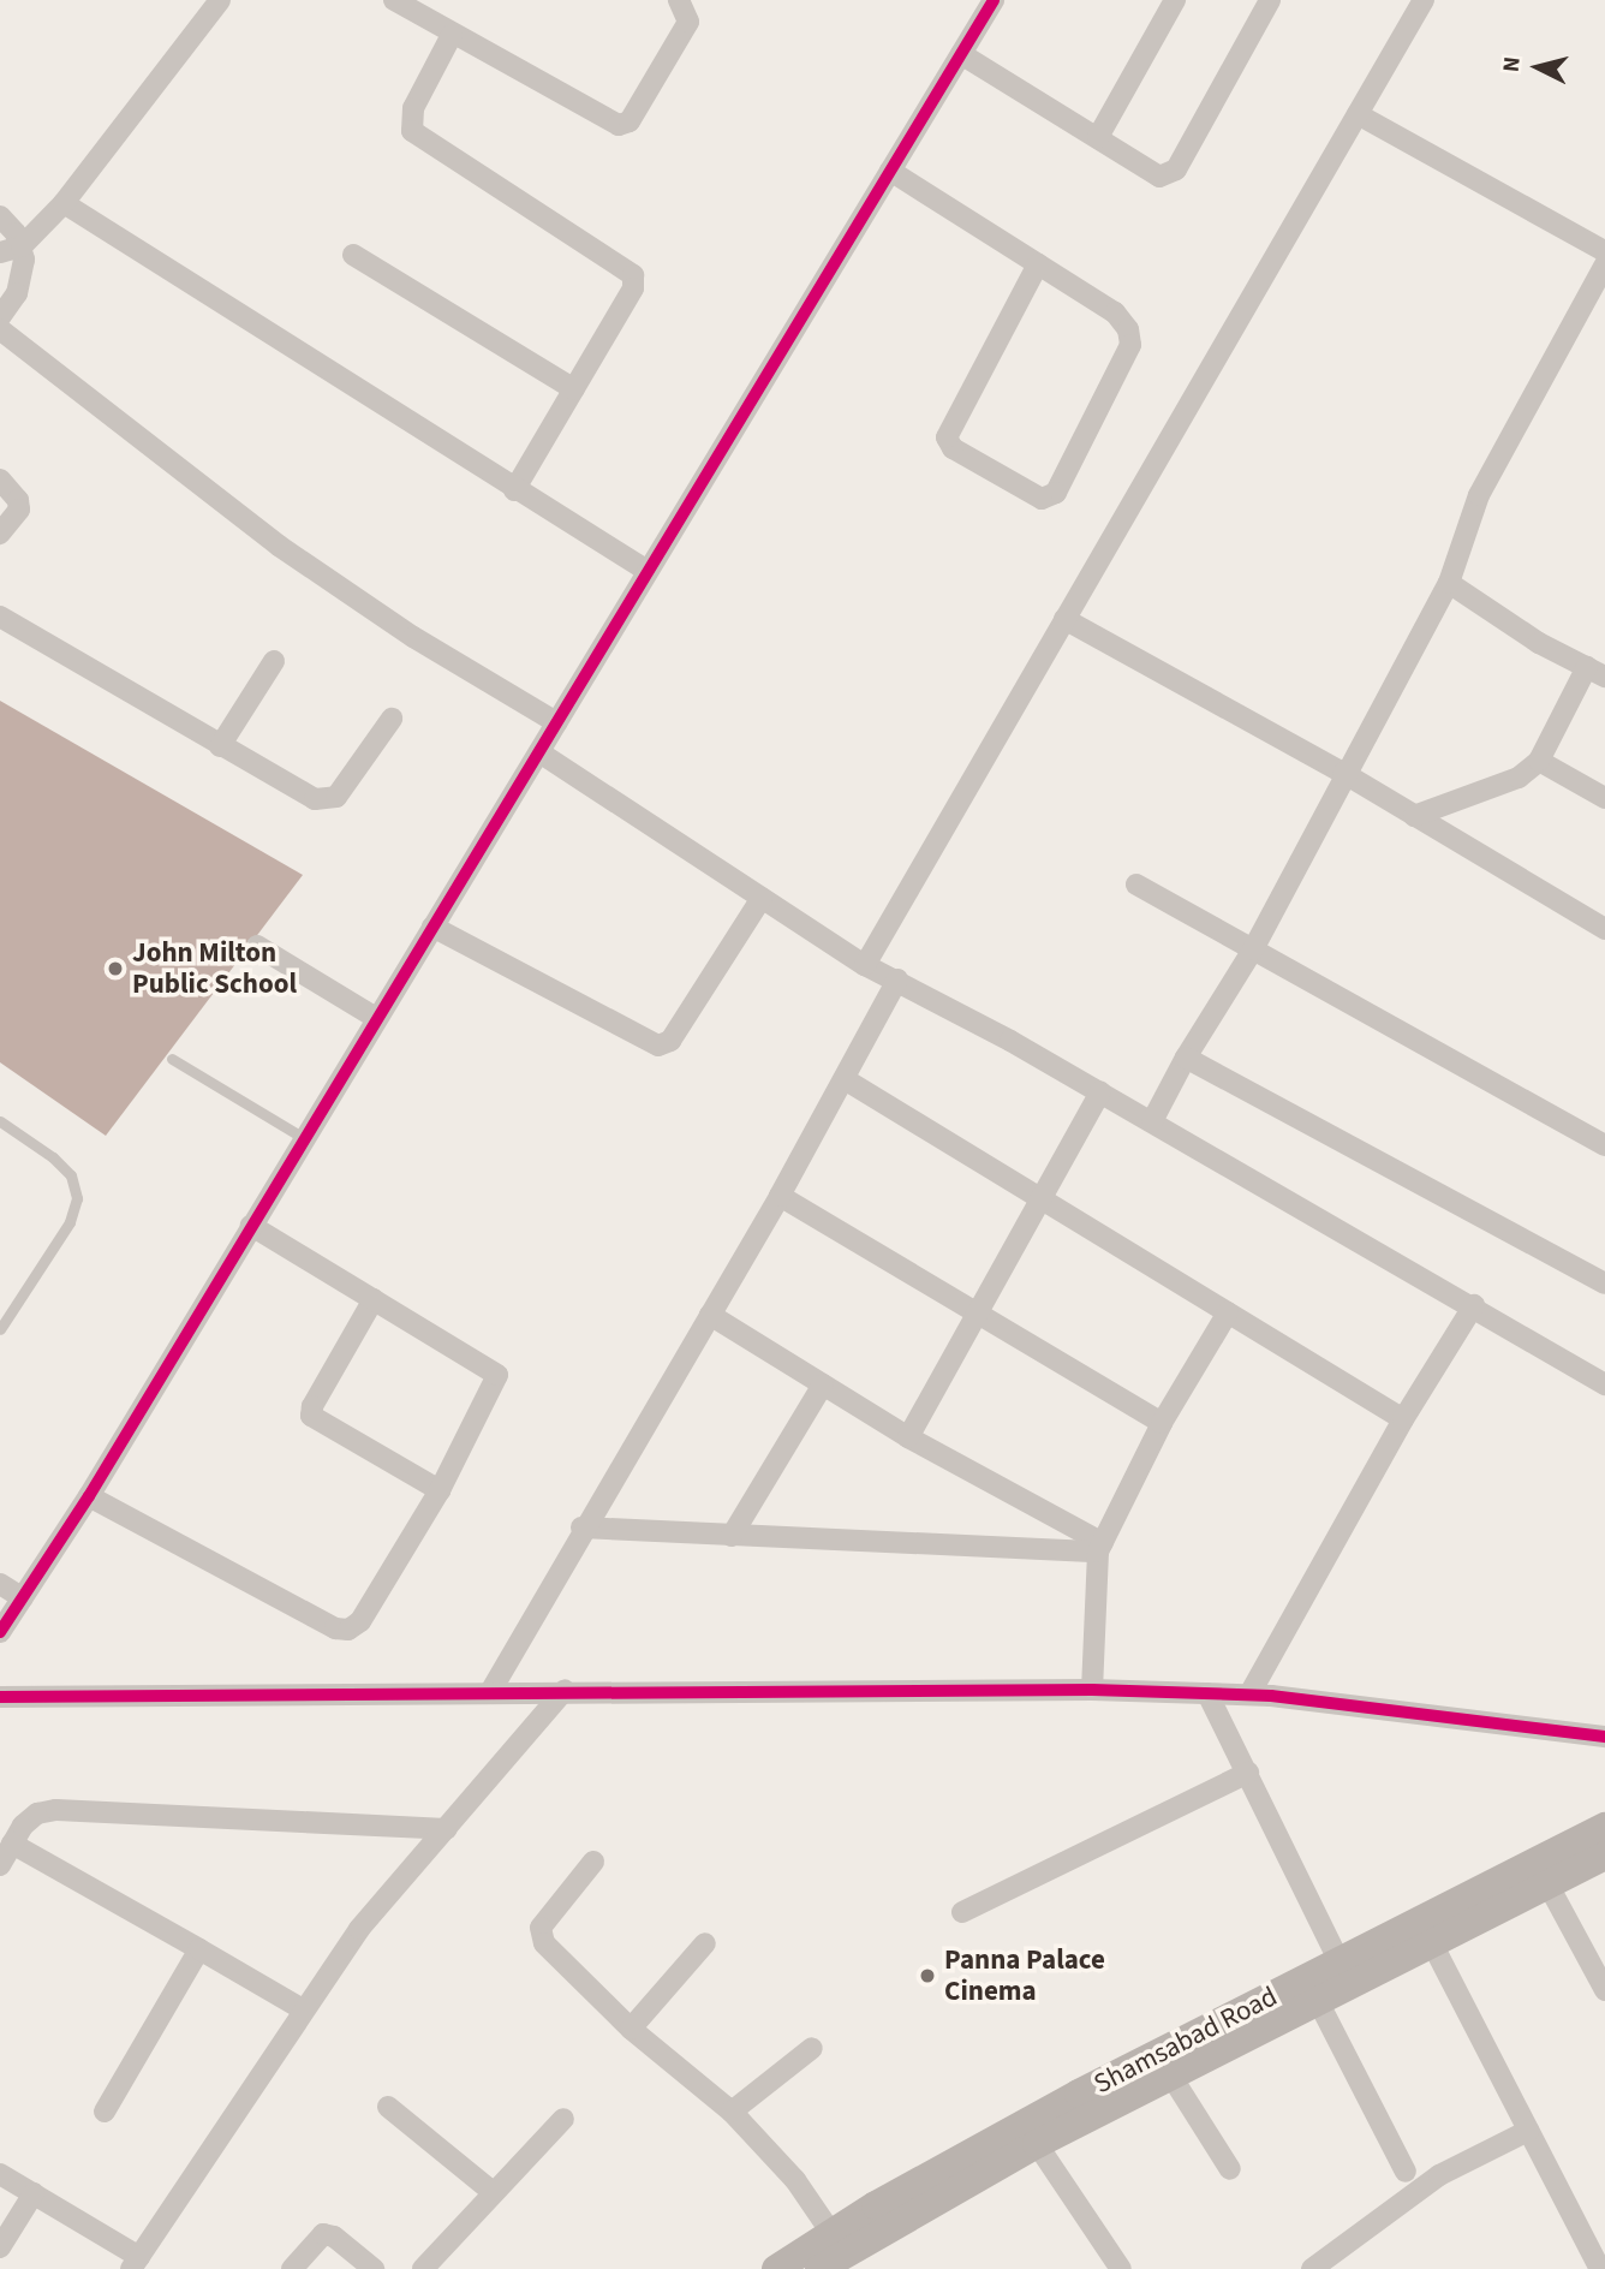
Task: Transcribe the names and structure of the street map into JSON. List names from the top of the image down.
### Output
{
  "streets": {
    "main road": ["Shamsabad Road"]
  },
  "places": ["John Milton Public School", "Panna Palace Cinema"],
  "north": "left"
}
